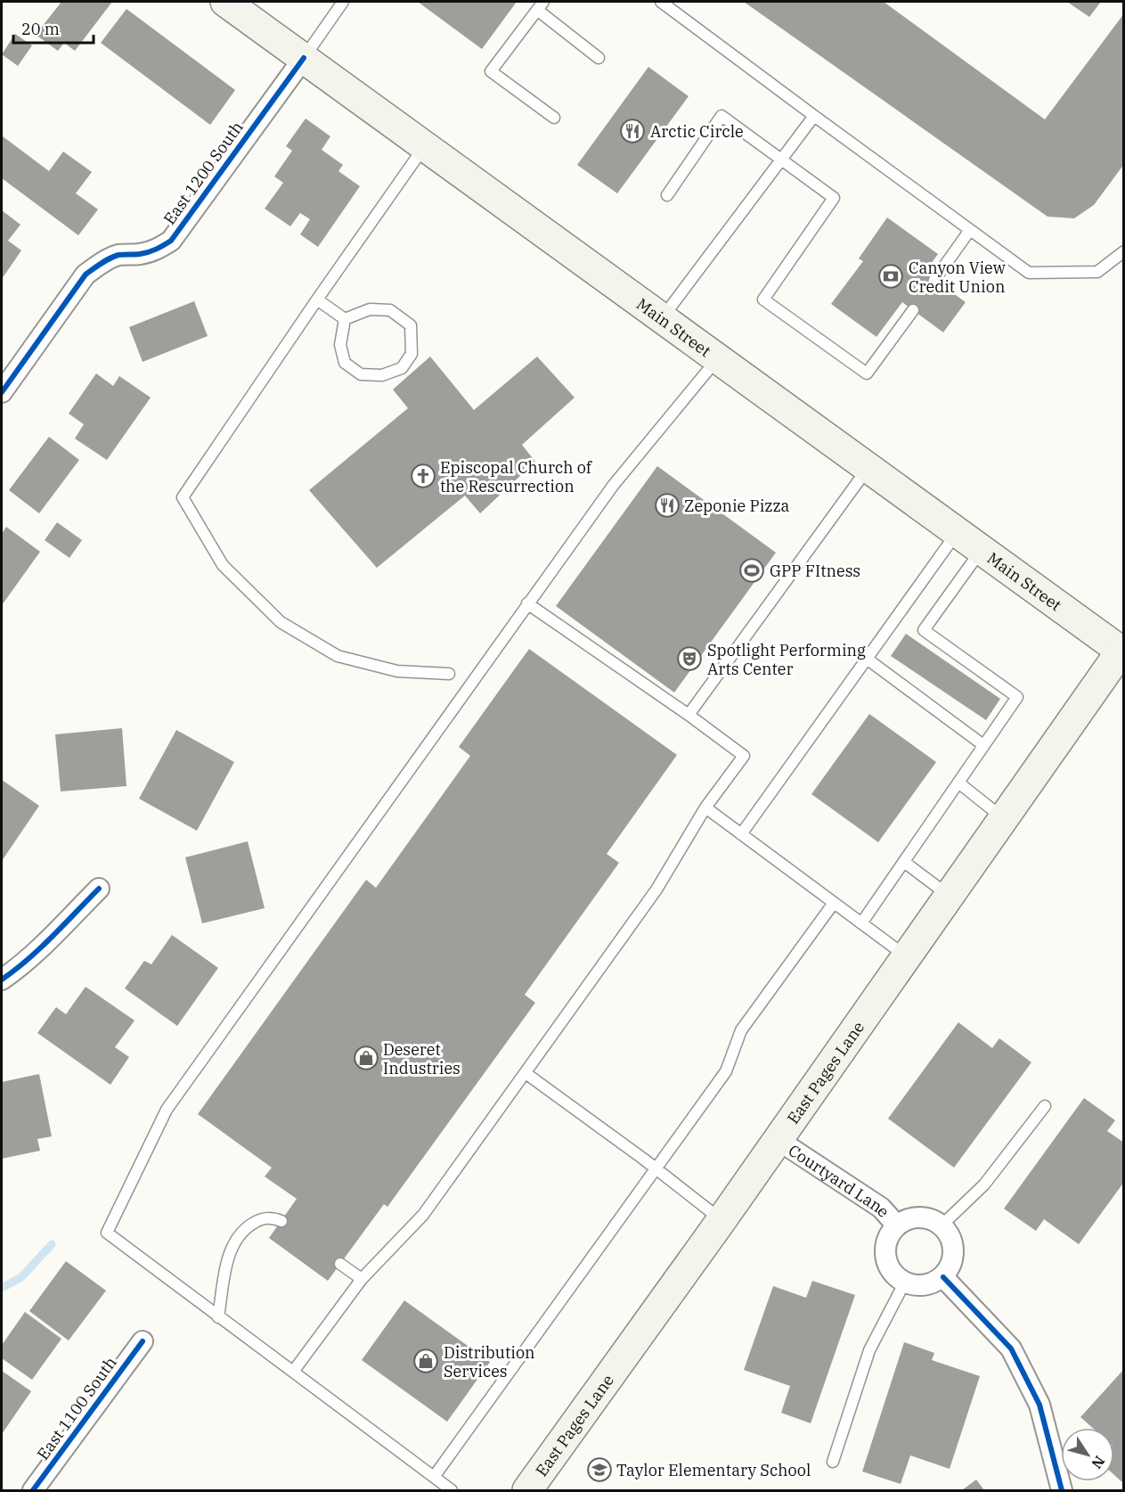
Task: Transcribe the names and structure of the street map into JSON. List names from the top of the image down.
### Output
{
  "streets": {
    "main road": ["Main Street", "East Pages Lane"],
    "street": ["East 1200 South", "Courtyard Lane", "East 1100 South"]
  },
  "crossings": [
    ["East 1200 South", "Main Street"],
    ["Main Street", "East Pages Lane"],
    ["East Pages Lane", "Courtyard Lane"]
  ],
  "places": {
    "restaurant": ["Arctic Circle", "Zeponie Pizza"],
    "bank": ["Canyon View Credit Union"],
    "church": ["Episcopal Church of the Rescurrection"],
    "sports": ["GPP FItness"],
    "theatre": ["Spotlight Performing Arts Center"],
    "shop": ["Deseret Industries", "Distribution Services"],
    "school or university": ["Taylor Elementary School"]
  },
  "scale_bar": "20 m",
  "north": "bottom right"
}
